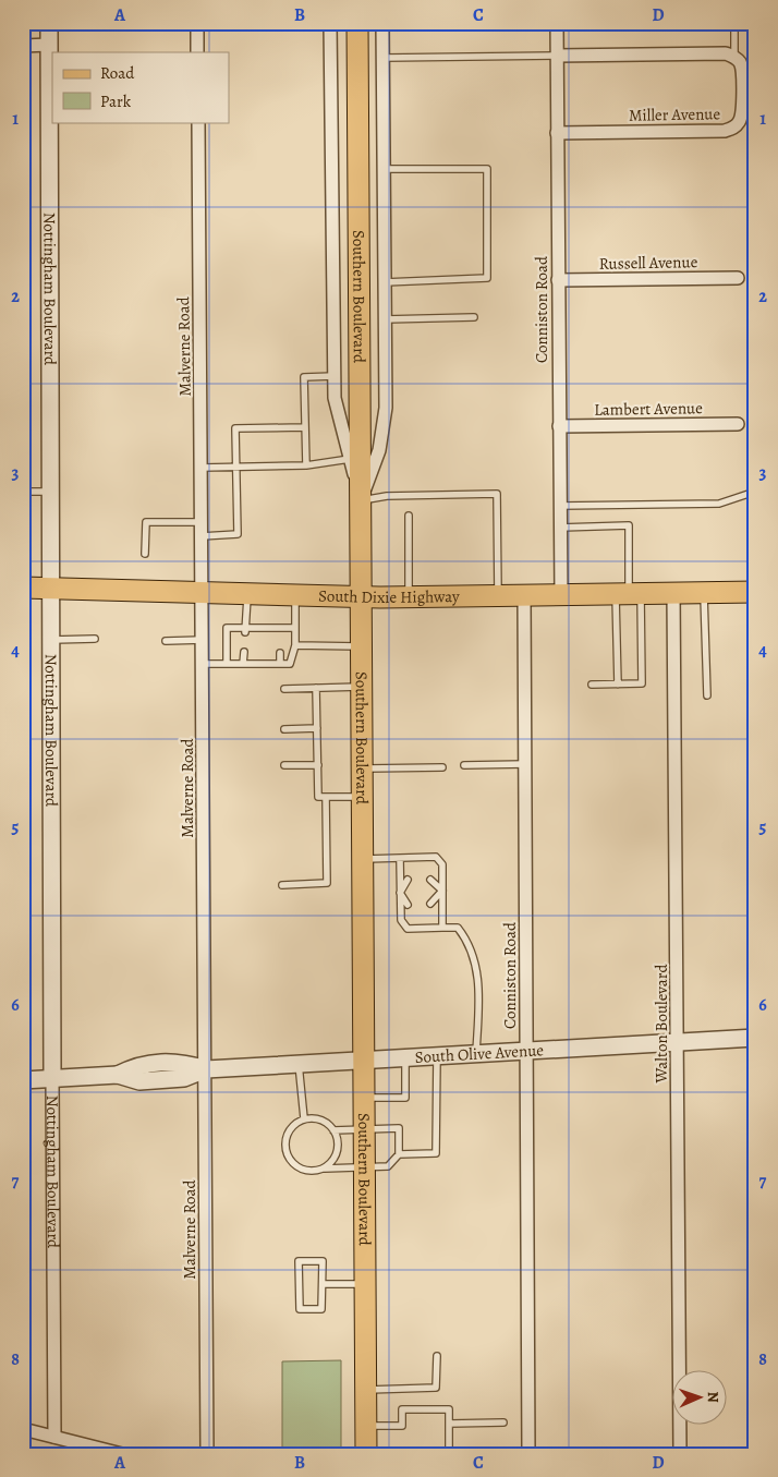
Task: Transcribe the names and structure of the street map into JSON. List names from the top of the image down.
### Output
{
  "streets": {
    "main road": ["Southern Boulevard", "South Dixie Highway"],
    "street": [
      "Miller Avenue",
      "Russell Avenue",
      "Nottingham Boulevard",
      "Conniston Road",
      "Malverne Road",
      "Lambert Avenue",
      "Walton Boulevard",
      "South Olive Avenue"
    ]
  },
  "crossings": [
    ["Miller Avenue", "Conniston Road"],
    ["Russell Avenue", "Conniston Road"],
    ["Nottingham Boulevard", "South Dixie Highway"],
    ["Nottingham Boulevard", "South Olive Avenue"],
    ["Southern Boulevard", "South Dixie Highway"],
    ["Southern Boulevard", "South Olive Avenue"],
    ["Conniston Road", "Lambert Avenue"],
    ["Conniston Road", "South Dixie Highway"],
    ["Conniston Road", "South Olive Avenue"],
    ["Malverne Road", "South Dixie Highway"],
    ["Malverne Road", "South Olive Avenue"],
    ["South Dixie Highway", "Walton Boulevard"],
    ["Walton Boulevard", "South Olive Avenue"]
  ],
  "legend": ["Road", "Park"],
  "north": "right",
  "grid": {
    "columns": [
      "A",
      "B",
      "C",
      "D"
    ],
    "rows": [
      "1",
      "2",
      "3",
      "4",
      "5",
      "6",
      "7",
      "8"
    ]
  }
}
